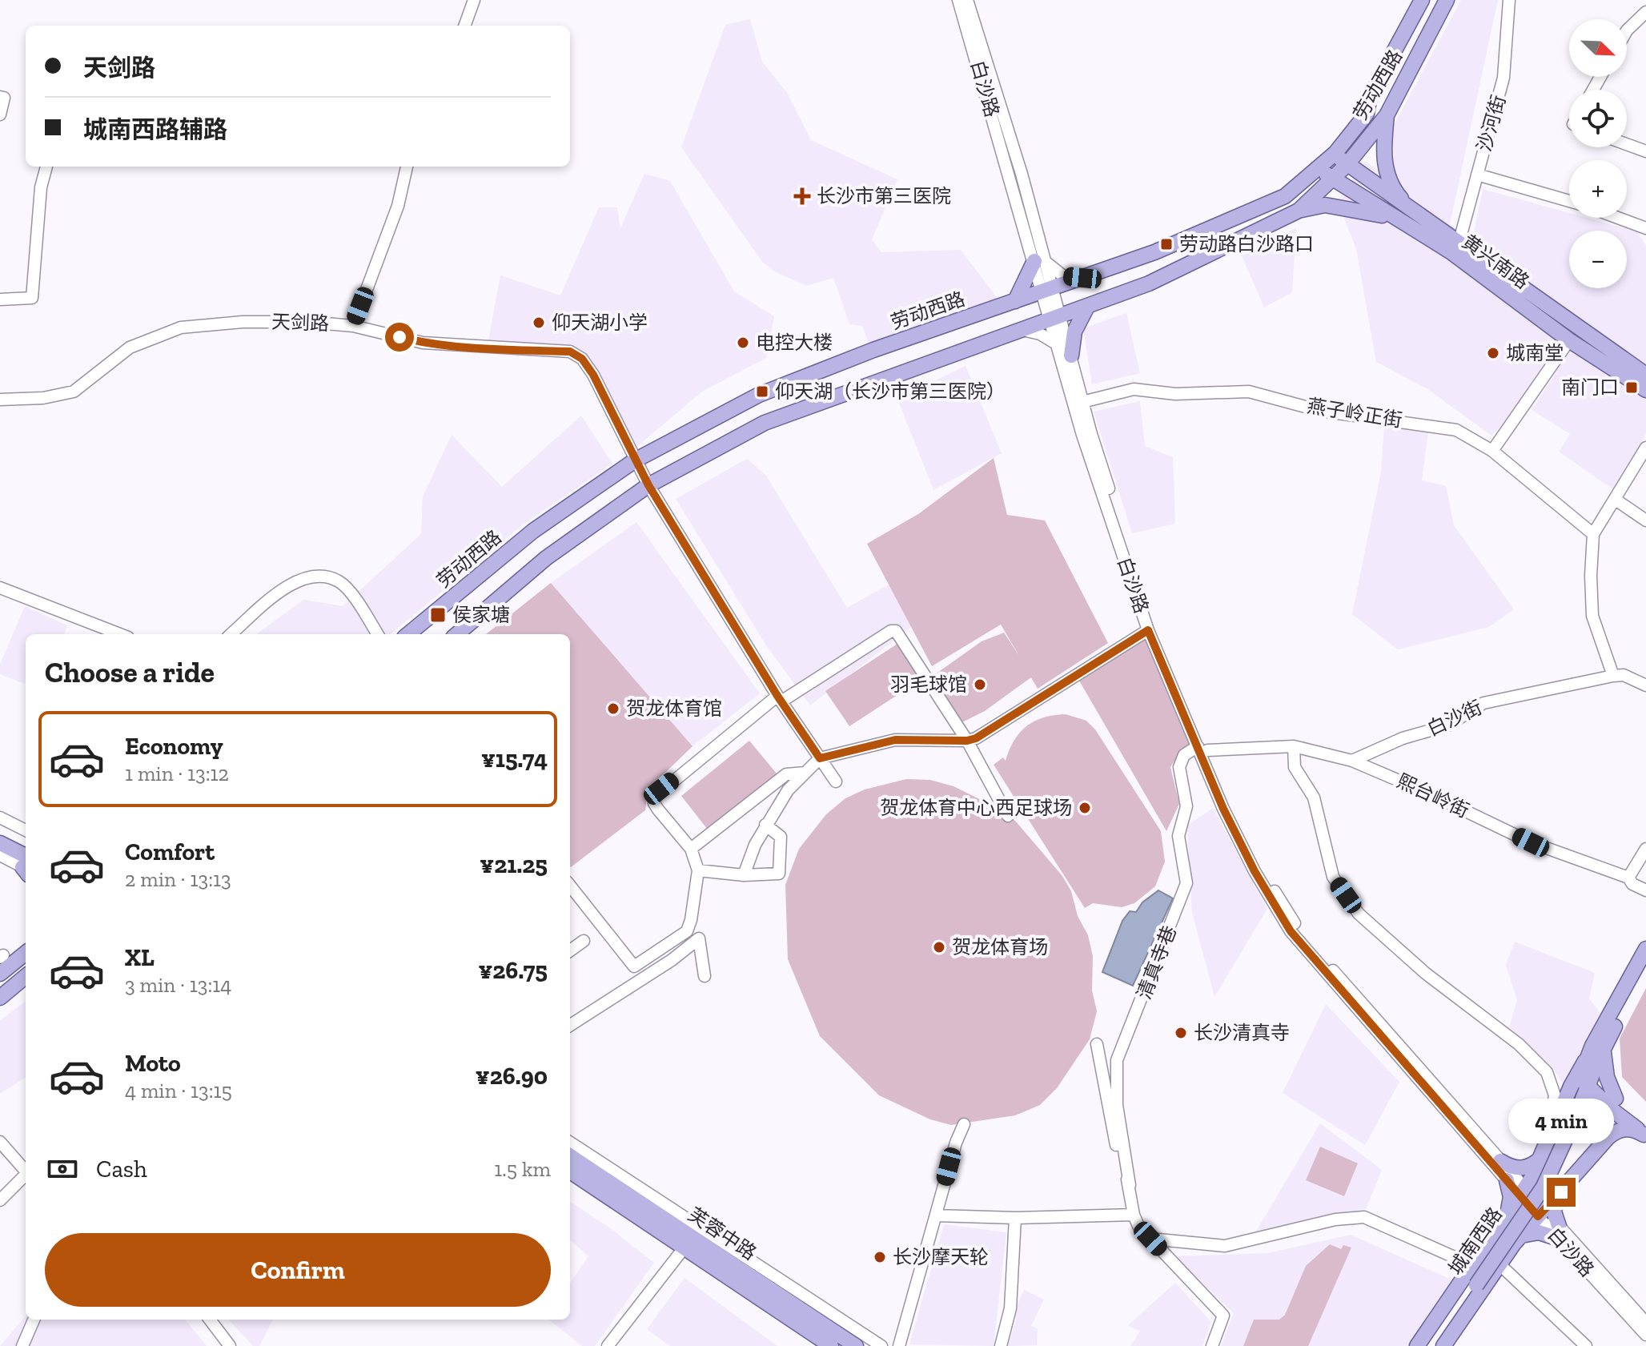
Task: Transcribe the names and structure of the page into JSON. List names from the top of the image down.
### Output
{
  "streets": {
    "main road": [
      "劳动西路",
      "黄兴南路",
      "芙蓉中路",
      "城南西路"
    ],
    "street": [
      "白沙路",
      "沙河街",
      "天剑路",
      "燕子岭正街",
      "白沙街",
      "熙台岭街",
      "清真寺巷"
    ]
  },
  "crossings": [
    ["劳动西路", "白沙路"],
    ["劳动西路", "黄兴南路"],
    ["劳动西路", "天剑路"],
    ["白沙路", "燕子岭正街"],
    ["白沙路", "熙台岭街"],
    ["白沙路", "清真寺巷"],
    ["沙河街", "黄兴南路"],
    ["白沙街", "熙台岭街"],
    ["熙台岭街", "清真寺巷"]
  ],
  "places": {
    "health": ["长沙市第三医院"],
    "transit": [
      "劳动路白沙路口",
      "南门口",
      "仰天湖（长沙市第三医院）",
      "侯家塘"
    ],
    "other": [
      "仰天湖小学",
      "电控大楼",
      "城南堂",
      "羽毛球馆",
      "贺龙体育馆",
      "贺龙体育中心西足球场",
      "贺龙体育场",
      "长沙清真寺",
      "长沙摩天轮"
    ]
  },
  "north": "bottom right",
  "page": {
    "map_buttons": ["+", "−"],
    "banner": ["天剑路", "城南西路辅路"],
    "heading": "Choose a ride",
    "list": [
      {
        "name": "Economy",
        "note": "1 min · 13:12",
        "value": "¥15.74"
      },
      {
        "name": "Comfort",
        "note": "2 min · 13:13",
        "value": "¥21.25"
      },
      {
        "name": "XL",
        "note": "3 min · 13:14",
        "value": "¥26.75"
      },
      {
        "name": "Moto",
        "note": "4 min · 13:15",
        "value": "¥26.90"
      }
    ],
    "bubble": "4 min",
    "pay": ["Cash", "1.5 km"],
    "buttons": "Confirm"
  }
}
